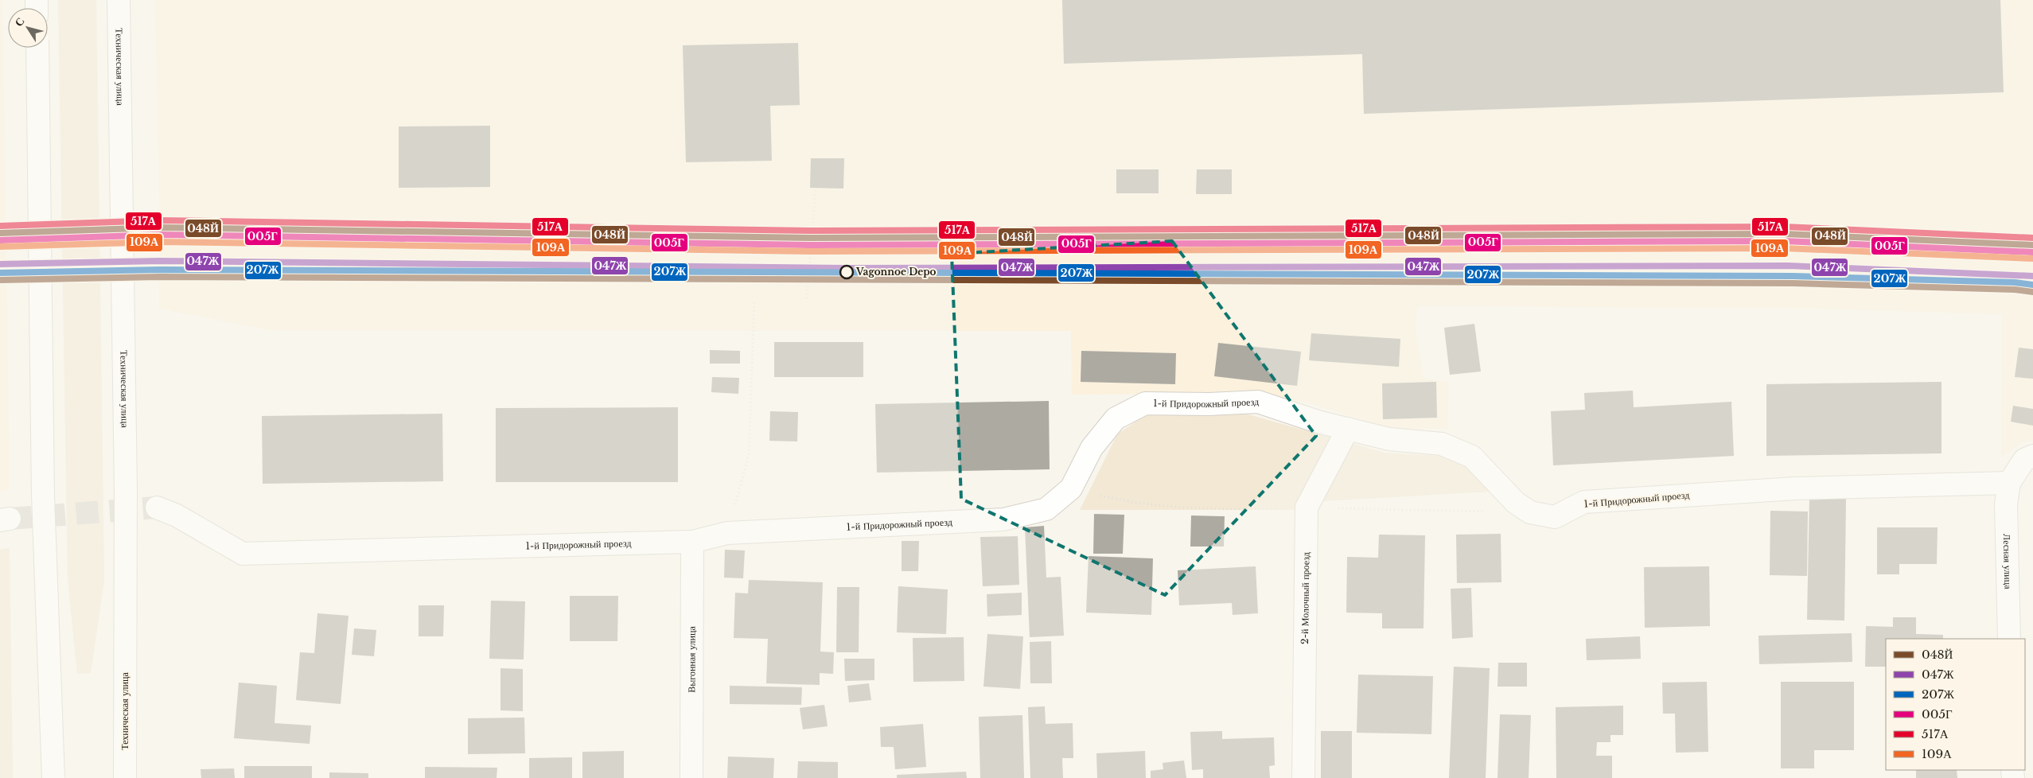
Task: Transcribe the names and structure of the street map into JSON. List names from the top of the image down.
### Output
{
  "streets": {
    "street": [
      "Техническая улица",
      "1-й Придорожный проезд",
      "Лесная улица",
      "2-й Молочный проезд",
      "Выгонная улица"
    ]
  },
  "crossings": [
    ["1-й Придорожный проезд", "Лесная улица"],
    ["1-й Придорожный проезд", "2-й Молочный проезд"],
    ["1-й Придорожный проезд", "Выгонная улица"]
  ],
  "places": ["Vagonnoe Depo"],
  "lines": [
    "transit line 517А",
    "transit line 048Й",
    "transit line 005Г",
    "transit line 109А",
    "transit line 047Ж",
    "transit line 207Ж"
  ],
  "legend": [
    "048Й",
    "047Ж",
    "207Ж",
    "005Г",
    "517А",
    "109А"
  ],
  "north": "top left"
}
